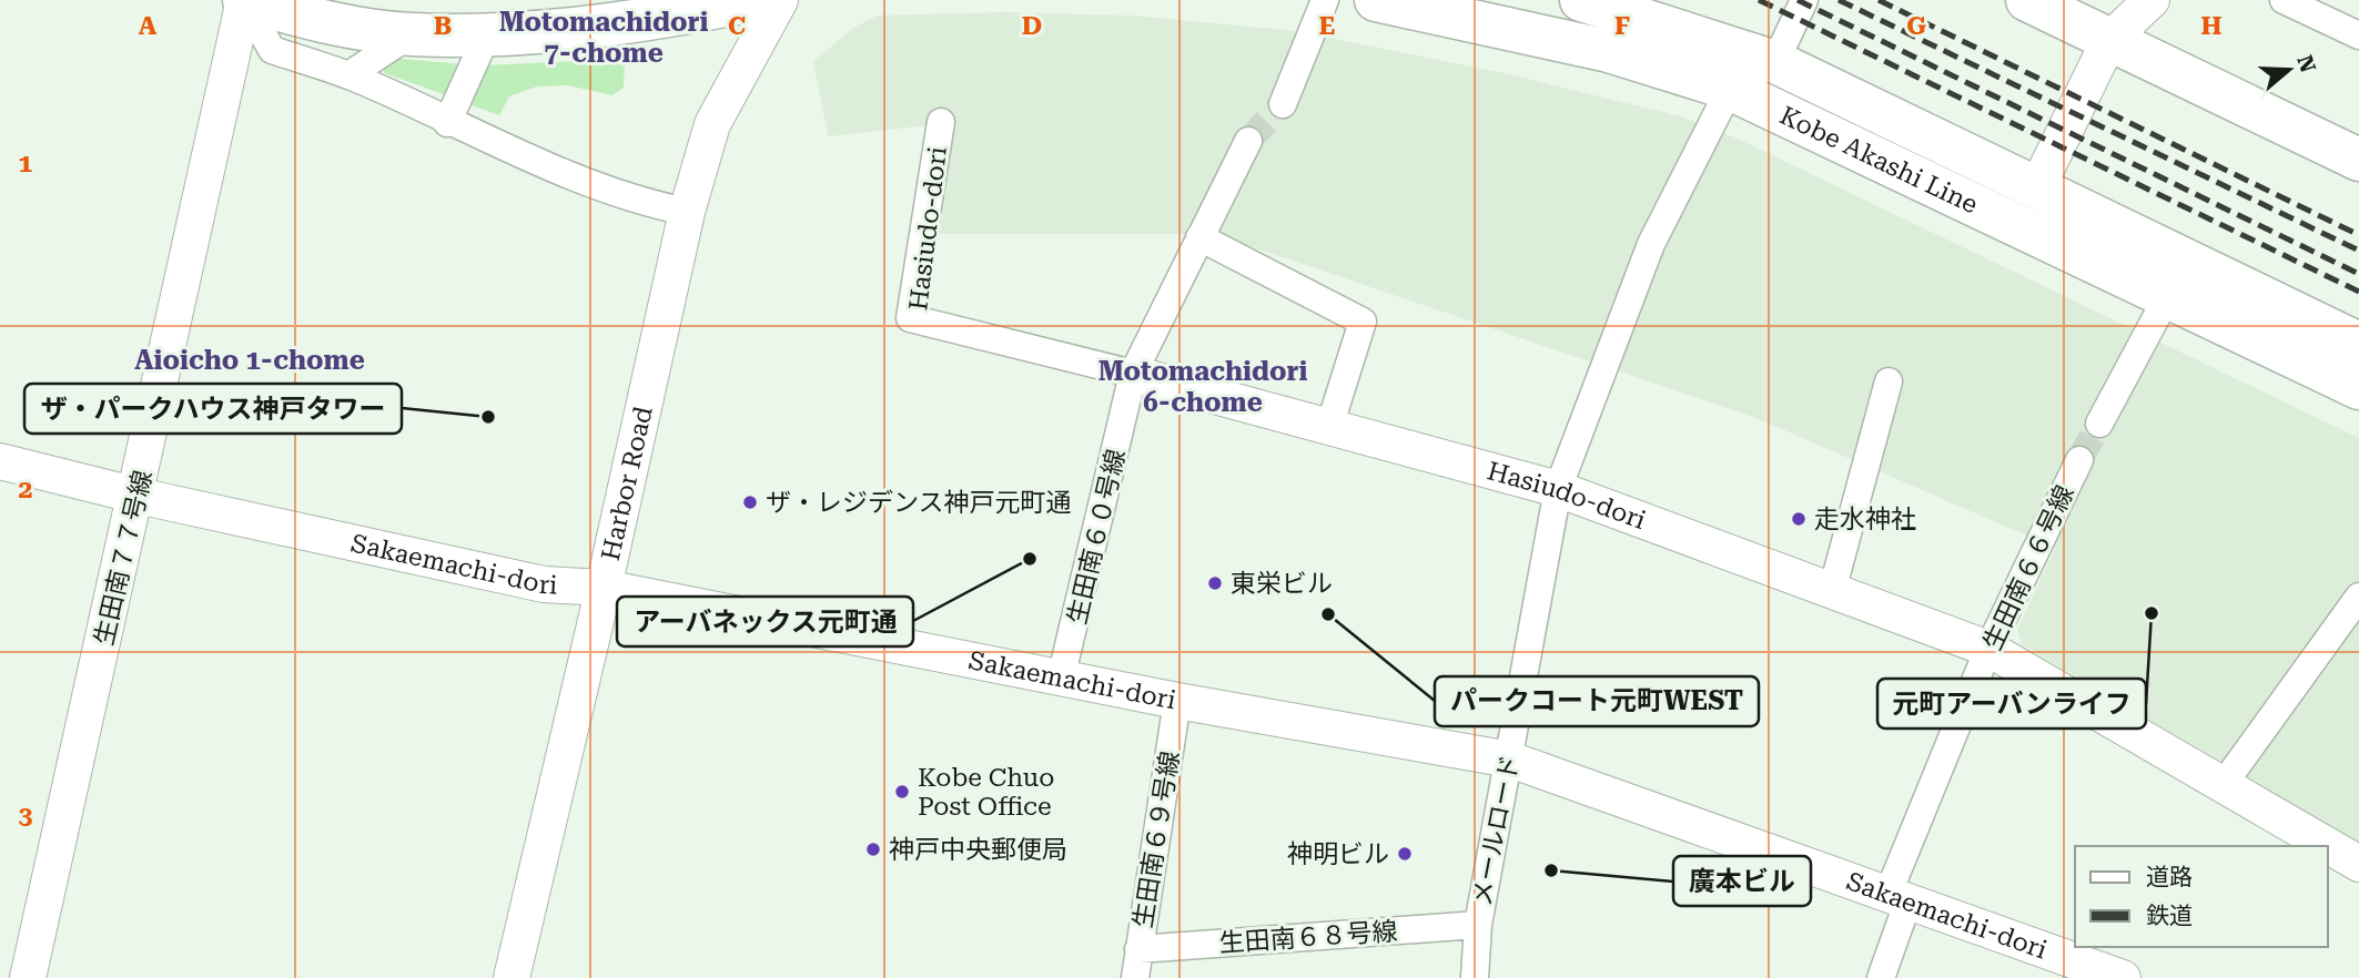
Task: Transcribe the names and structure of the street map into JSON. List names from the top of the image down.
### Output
{
  "streets": {
    "main road": ["Kobe Akashi Line"],
    "street": [
      "Hasiudo-dori",
      "Harbor Road",
      "生田南６０号線",
      "生田南７７号線",
      "Sakaemachi-dori",
      "生田南６６号線",
      "メールロード",
      "生田南６９号線",
      "生田南６８号線"
    ]
  },
  "crossings": [
    ["Kobe Akashi Line", "メールロード"],
    ["Hasiudo-dori", "生田南６０号線"],
    ["Hasiudo-dori", "生田南６６号線"],
    ["Hasiudo-dori", "メールロード"],
    ["Harbor Road", "Sakaemachi-dori"],
    ["生田南６０号線", "Sakaemachi-dori"],
    ["生田南７７号線", "Sakaemachi-dori"],
    ["Sakaemachi-dori", "生田南６６号線"],
    ["Sakaemachi-dori", "メールロード"],
    ["Sakaemachi-dori", "生田南６９号線"],
    ["メールロード", "生田南６８号線"],
    ["生田南６９号線", "生田南６８号線"]
  ],
  "districts": ["Motomachidori 7-chome", "Aioicho 1-chome", "Motomachidori 6-chome"],
  "places": [
    "ザ・パークハウス神戸タワー",
    "ザ・レジデンス神戸元町通",
    "走水神社",
    "アーバネックス元町通",
    "東栄ビル",
    "元町アーバンライフ",
    "パークコート元町WEST",
    "Kobe Chuo Post Office",
    "神戸中央郵便局",
    "神明ビル",
    "廣本ビル"
  ],
  "legend": ["道路", "鉄道"],
  "north": "right",
  "grid": {
    "columns": [
      "A",
      "B",
      "C",
      "D",
      "E",
      "F",
      "G",
      "H"
    ],
    "rows": ["1", "2", "3"]
  }
}
